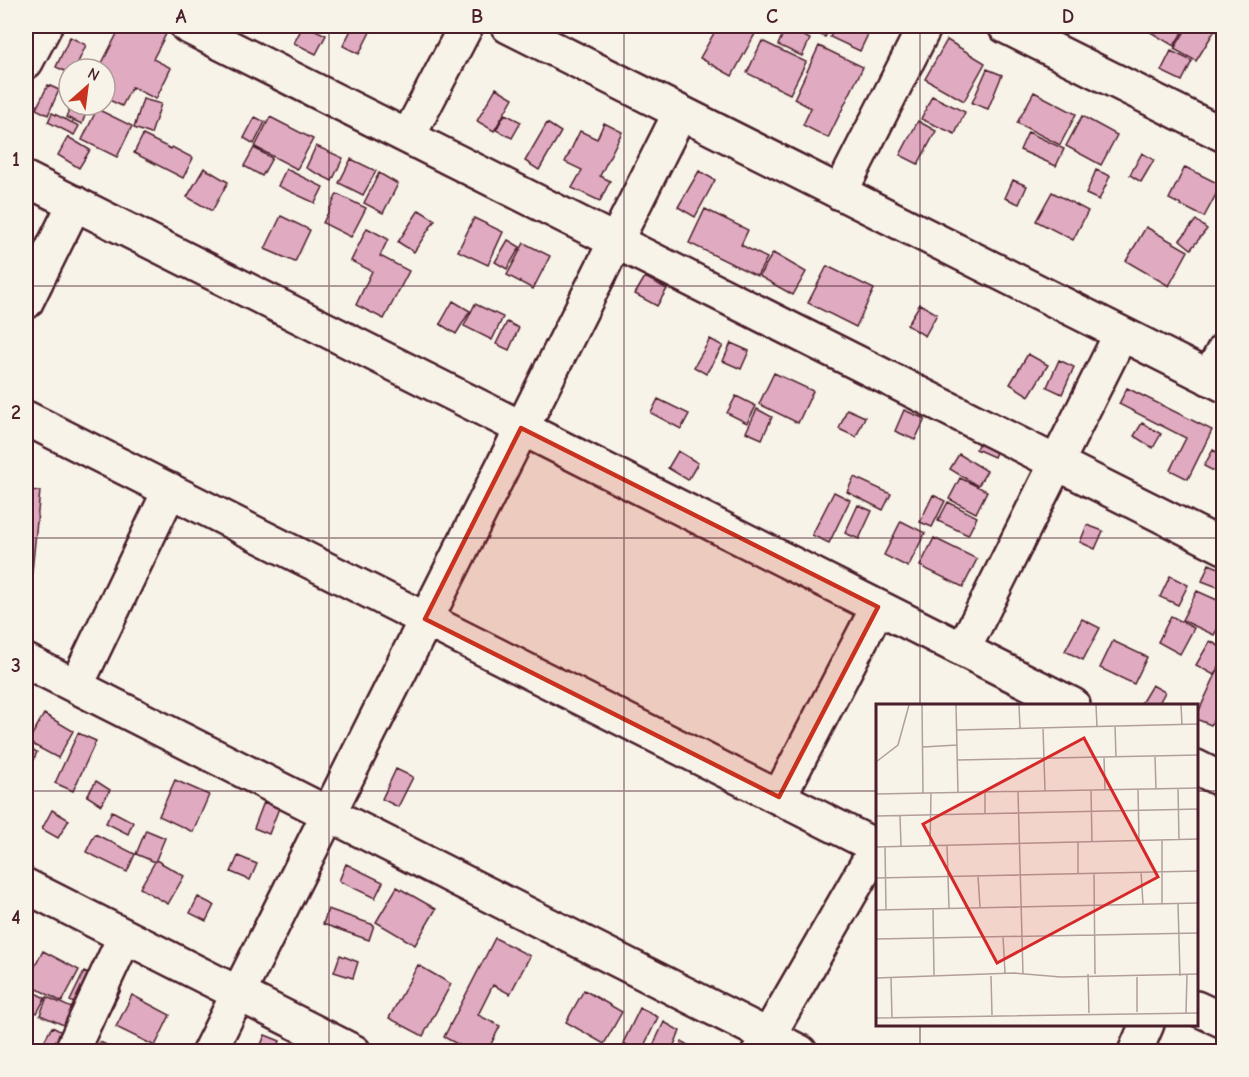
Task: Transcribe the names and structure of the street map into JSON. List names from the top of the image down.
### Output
{
  "north": "top right",
  "grid": {
    "columns": [
      "A",
      "B",
      "C",
      "D"
    ],
    "rows": [
      "1",
      "2",
      "3",
      "4"
    ]
  }
}
